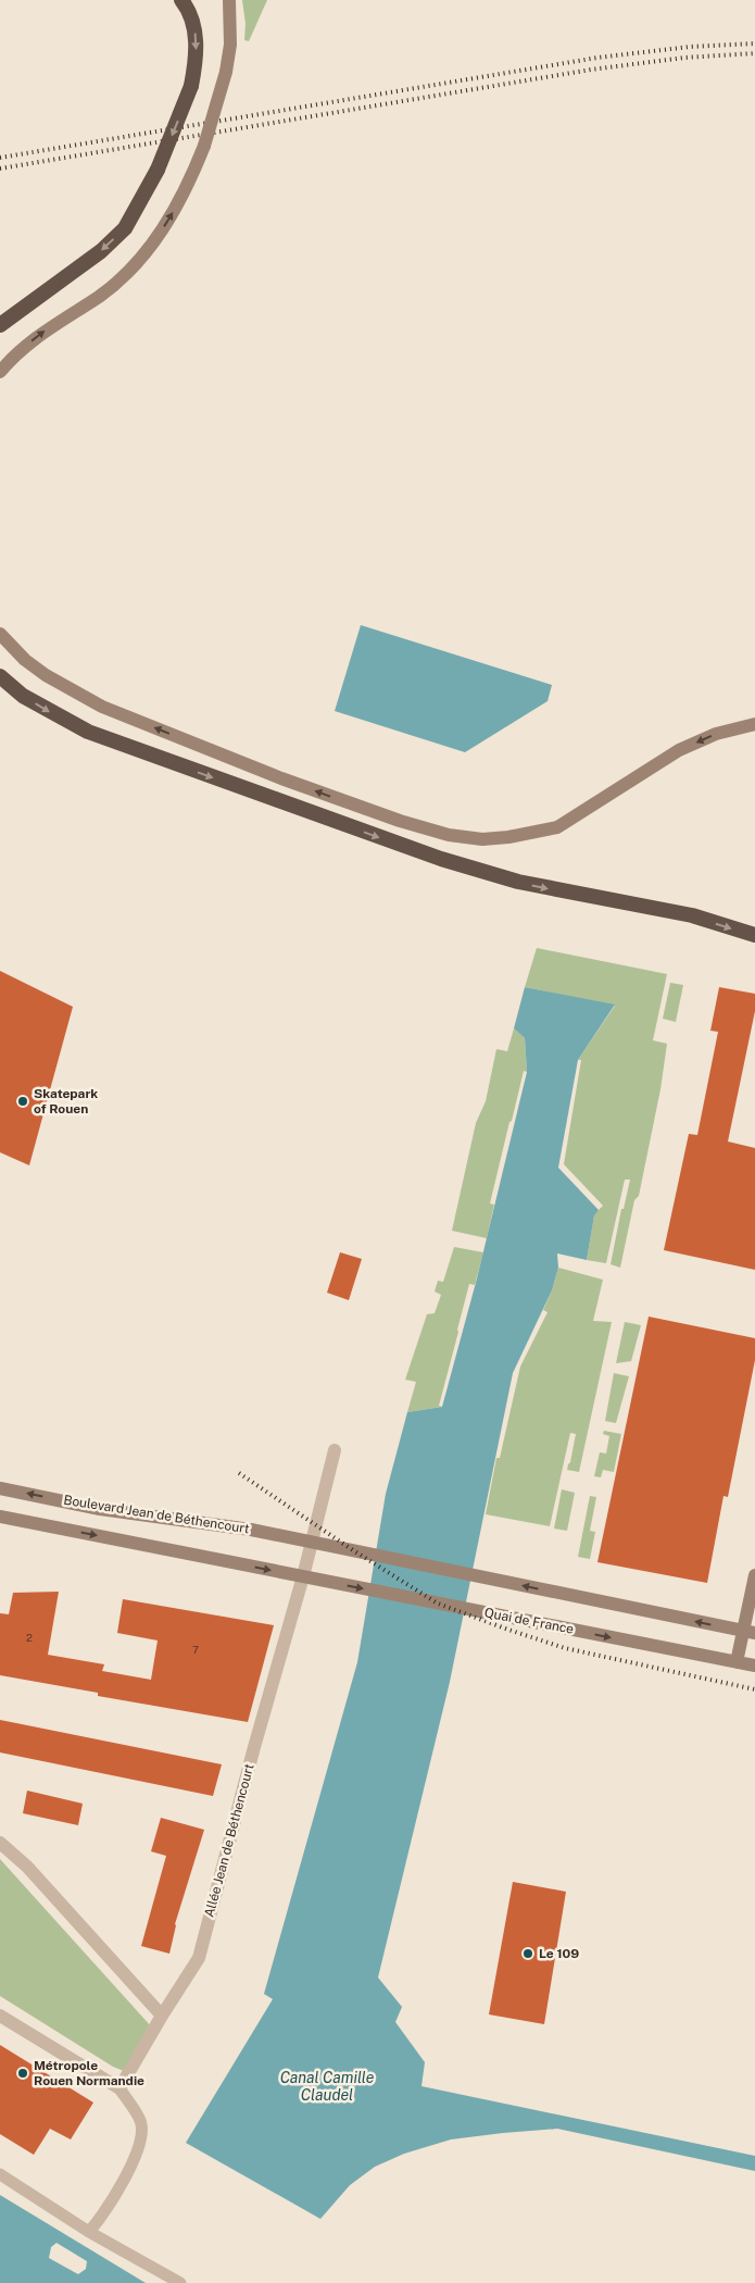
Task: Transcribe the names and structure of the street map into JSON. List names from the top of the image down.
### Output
{
  "streets": {
    "main road": ["Boulevard Jean de Béthencourt", "Quai de France"],
    "street": ["Allée Jean de Béthencourt"]
  },
  "crossings": [
    ["Boulevard Jean de Béthencourt", "Allée Jean de Béthencourt"],
    ["Quai de France", "Allée Jean de Béthencourt"]
  ],
  "water": ["Canal Camille Claudel"],
  "places": ["Skatepark of Rouen", "Le 109", "Métropole Rouen Normandie"],
  "house_numbers": ["2", "7"]
}
